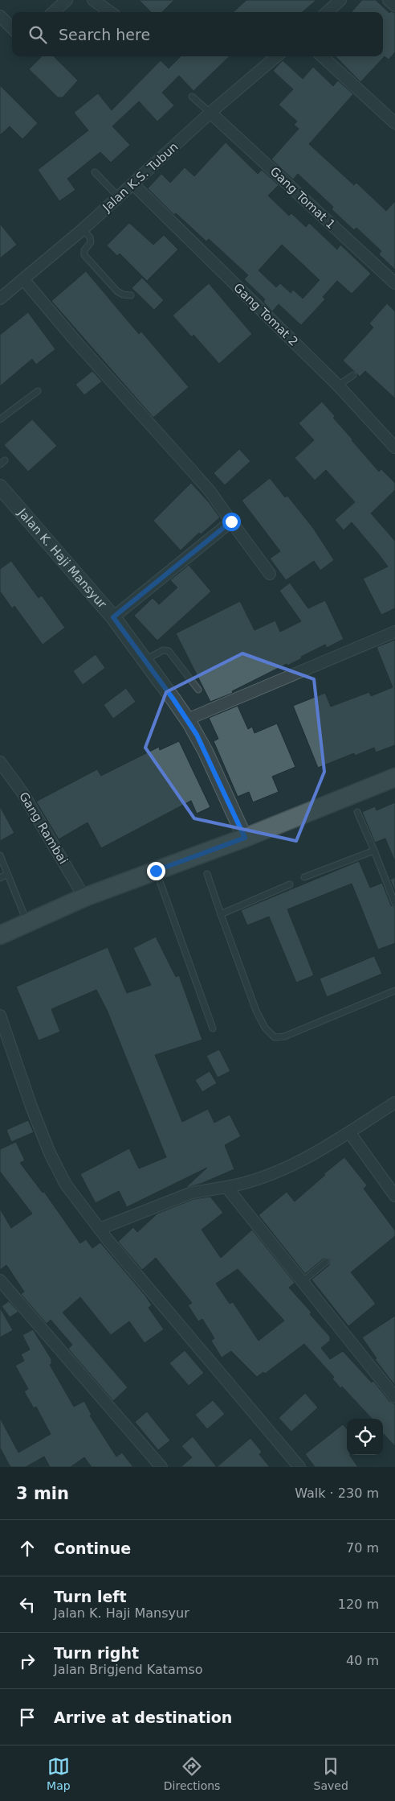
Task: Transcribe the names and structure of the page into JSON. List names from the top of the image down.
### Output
{
  "streets": {
    "street": [
      "Jalan K.S. Tubun",
      "Gang Tomat 1",
      "Gang Tomat 2",
      "Jalan K. Haji Mansyur",
      "Gang Rambai"
    ]
  },
  "crossings": [
    ["Jalan K.S. Tubun", "Gang Tomat 1"],
    ["Jalan K.S. Tubun", "Gang Tomat 2"]
  ],
  "page": {
    "search": "Search here",
    "heading": ["3 min", "Walk · 230 m"],
    "list": [
      ["Continue", "70 m"],
      ["Turn left", "Jalan K. Haji Mansyur", "120 m"],
      ["Turn right", "Jalan Brigjend Katamso", "40 m"],
      "Arrive at destination"
    ],
    "nav": ["Map", "Directions", "Saved"]
  }
}
